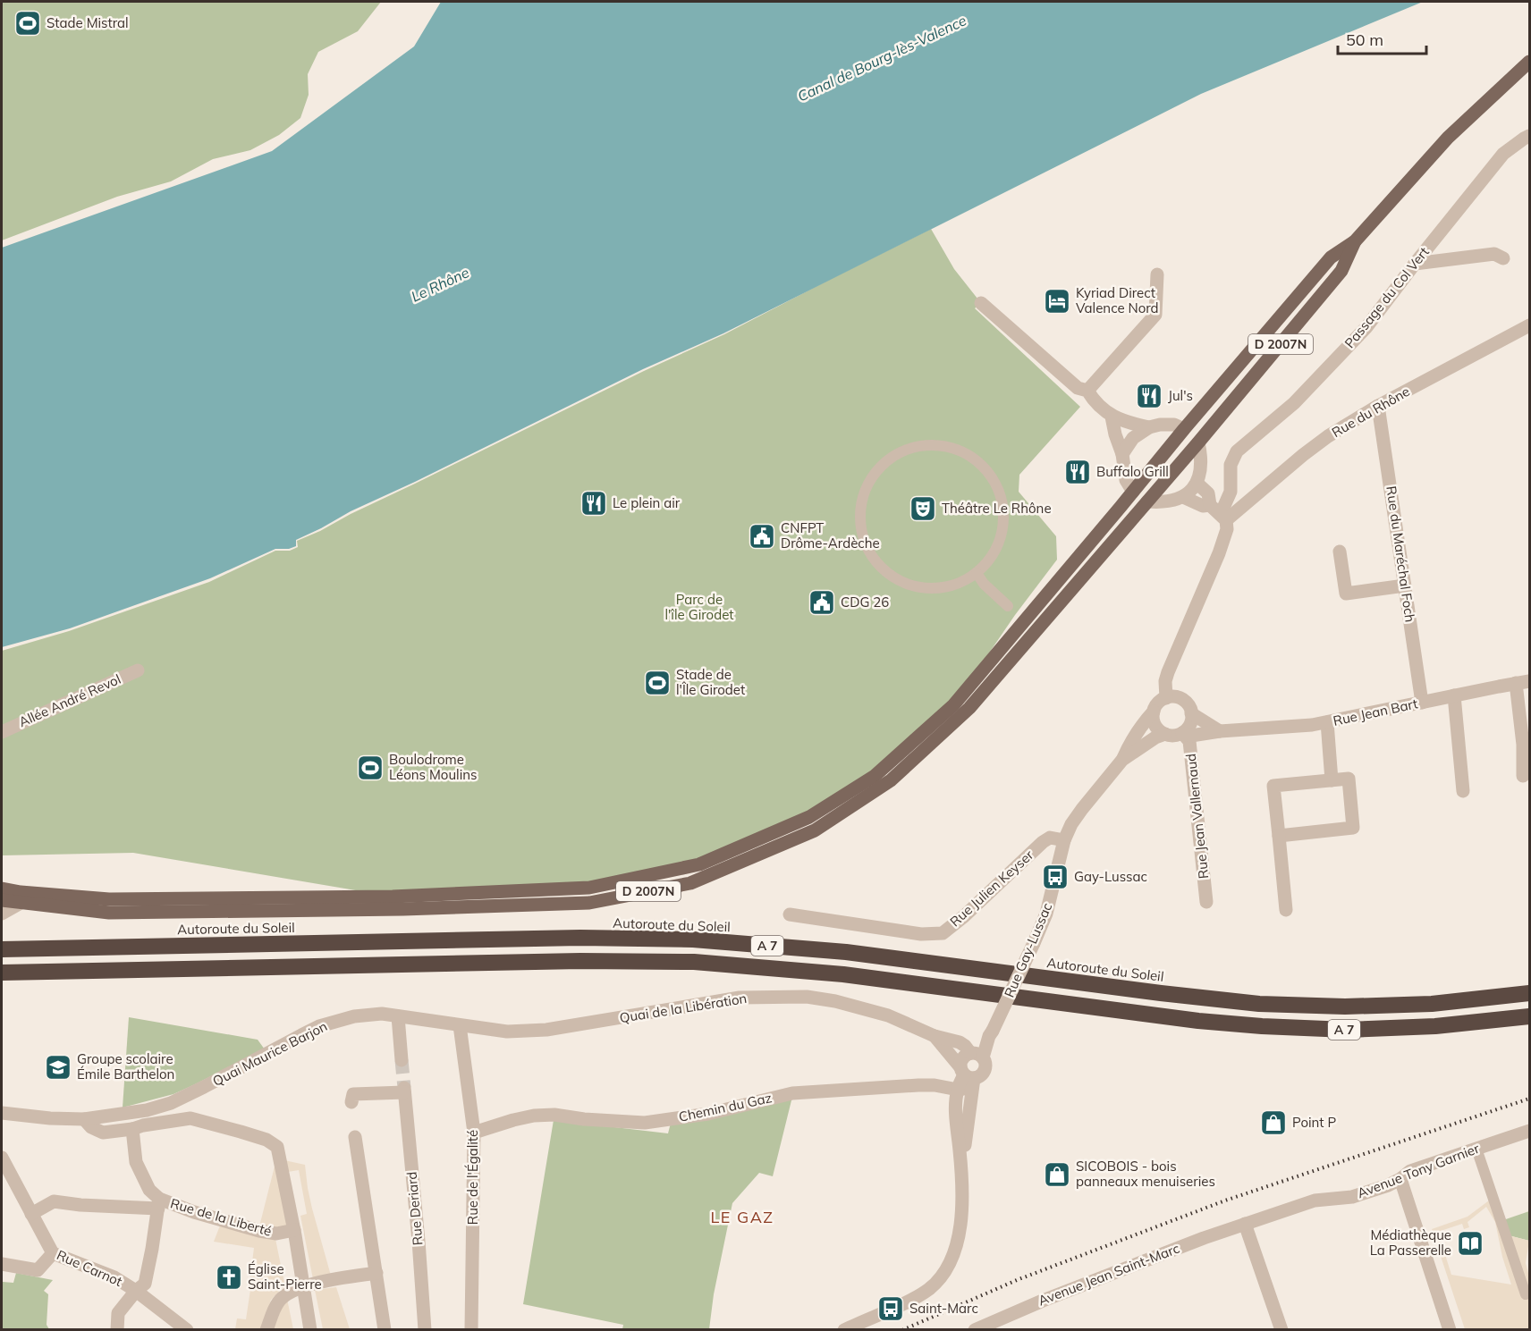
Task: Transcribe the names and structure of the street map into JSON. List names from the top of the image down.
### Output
{
  "streets": {
    "highway": ["Autoroute du Soleil", "A 7"],
    "main road": ["D 2007N"],
    "street": [
      "Passage du Col Vert",
      "Rue du Rhône",
      "Rue du Maréchal Foch",
      "Allée André Revol",
      "Rue Jean Bart",
      "Rue Jean Vallernaud",
      "Rue Julien Keyser",
      "Rue Gay-Lussac",
      "Quai de la Libération",
      "Quai Maurice Barjon",
      "Chemin du Gaz",
      "Avenue Tony Garnier",
      "Rue de l'Égalité",
      "Rue Deriard",
      "Rue de la Liberté",
      "Rue Carnot",
      "Avenue Jean Saint-Marc"
    ]
  },
  "crossings": [
    ["Passage du Col Vert", "Rue du Rhône"],
    ["Rue du Rhône", "Rue du Maréchal Foch"],
    ["Rue du Maréchal Foch", "Rue Jean Bart"],
    ["Rue Jean Bart", "Rue Jean Vallernaud"],
    ["Rue Julien Keyser", "Rue Gay-Lussac"],
    ["Rue Gay-Lussac", "Quai de la Libération"],
    ["Quai de la Libération", "Quai Maurice Barjon"],
    ["Quai de la Libération", "Rue de l'Égalité"],
    ["Quai Maurice Barjon", "Rue de l'Égalité"],
    ["Chemin du Gaz", "Rue de l'Égalité"],
    ["Avenue Tony Garnier", "Avenue Jean Saint-Marc"]
  ],
  "districts": ["LE GAZ"],
  "water": ["Canal de Bourg-lès-Valence", "Le Rhône"],
  "parks": ["Parc de l'île Girodet"],
  "places": {
    "sports": ["Stade Mistral", "Stade de l'Île Girodet", "Boulodrome Léons Moulins"],
    "hotel": ["Kyriad Direct Valence Nord"],
    "restaurant": ["Jul's", "Buffalo Grill", "Le plein air"],
    "theatre": ["Théâtre Le Rhône"],
    "public building": ["CNFPT Drôme-Ardèche", "CDG 26"],
    "bus stop": ["Gay-Lussac", "Saint-Marc"],
    "school or university": ["Groupe scolaire Émile Barthelon"],
    "shop": ["Point P", "SICOBOIS - bois panneaux menuiseries"],
    "library": ["Médiathèque La Passerelle"],
    "church": ["Église Saint-Pierre"]
  },
  "scale_bar": "50 m"
}
